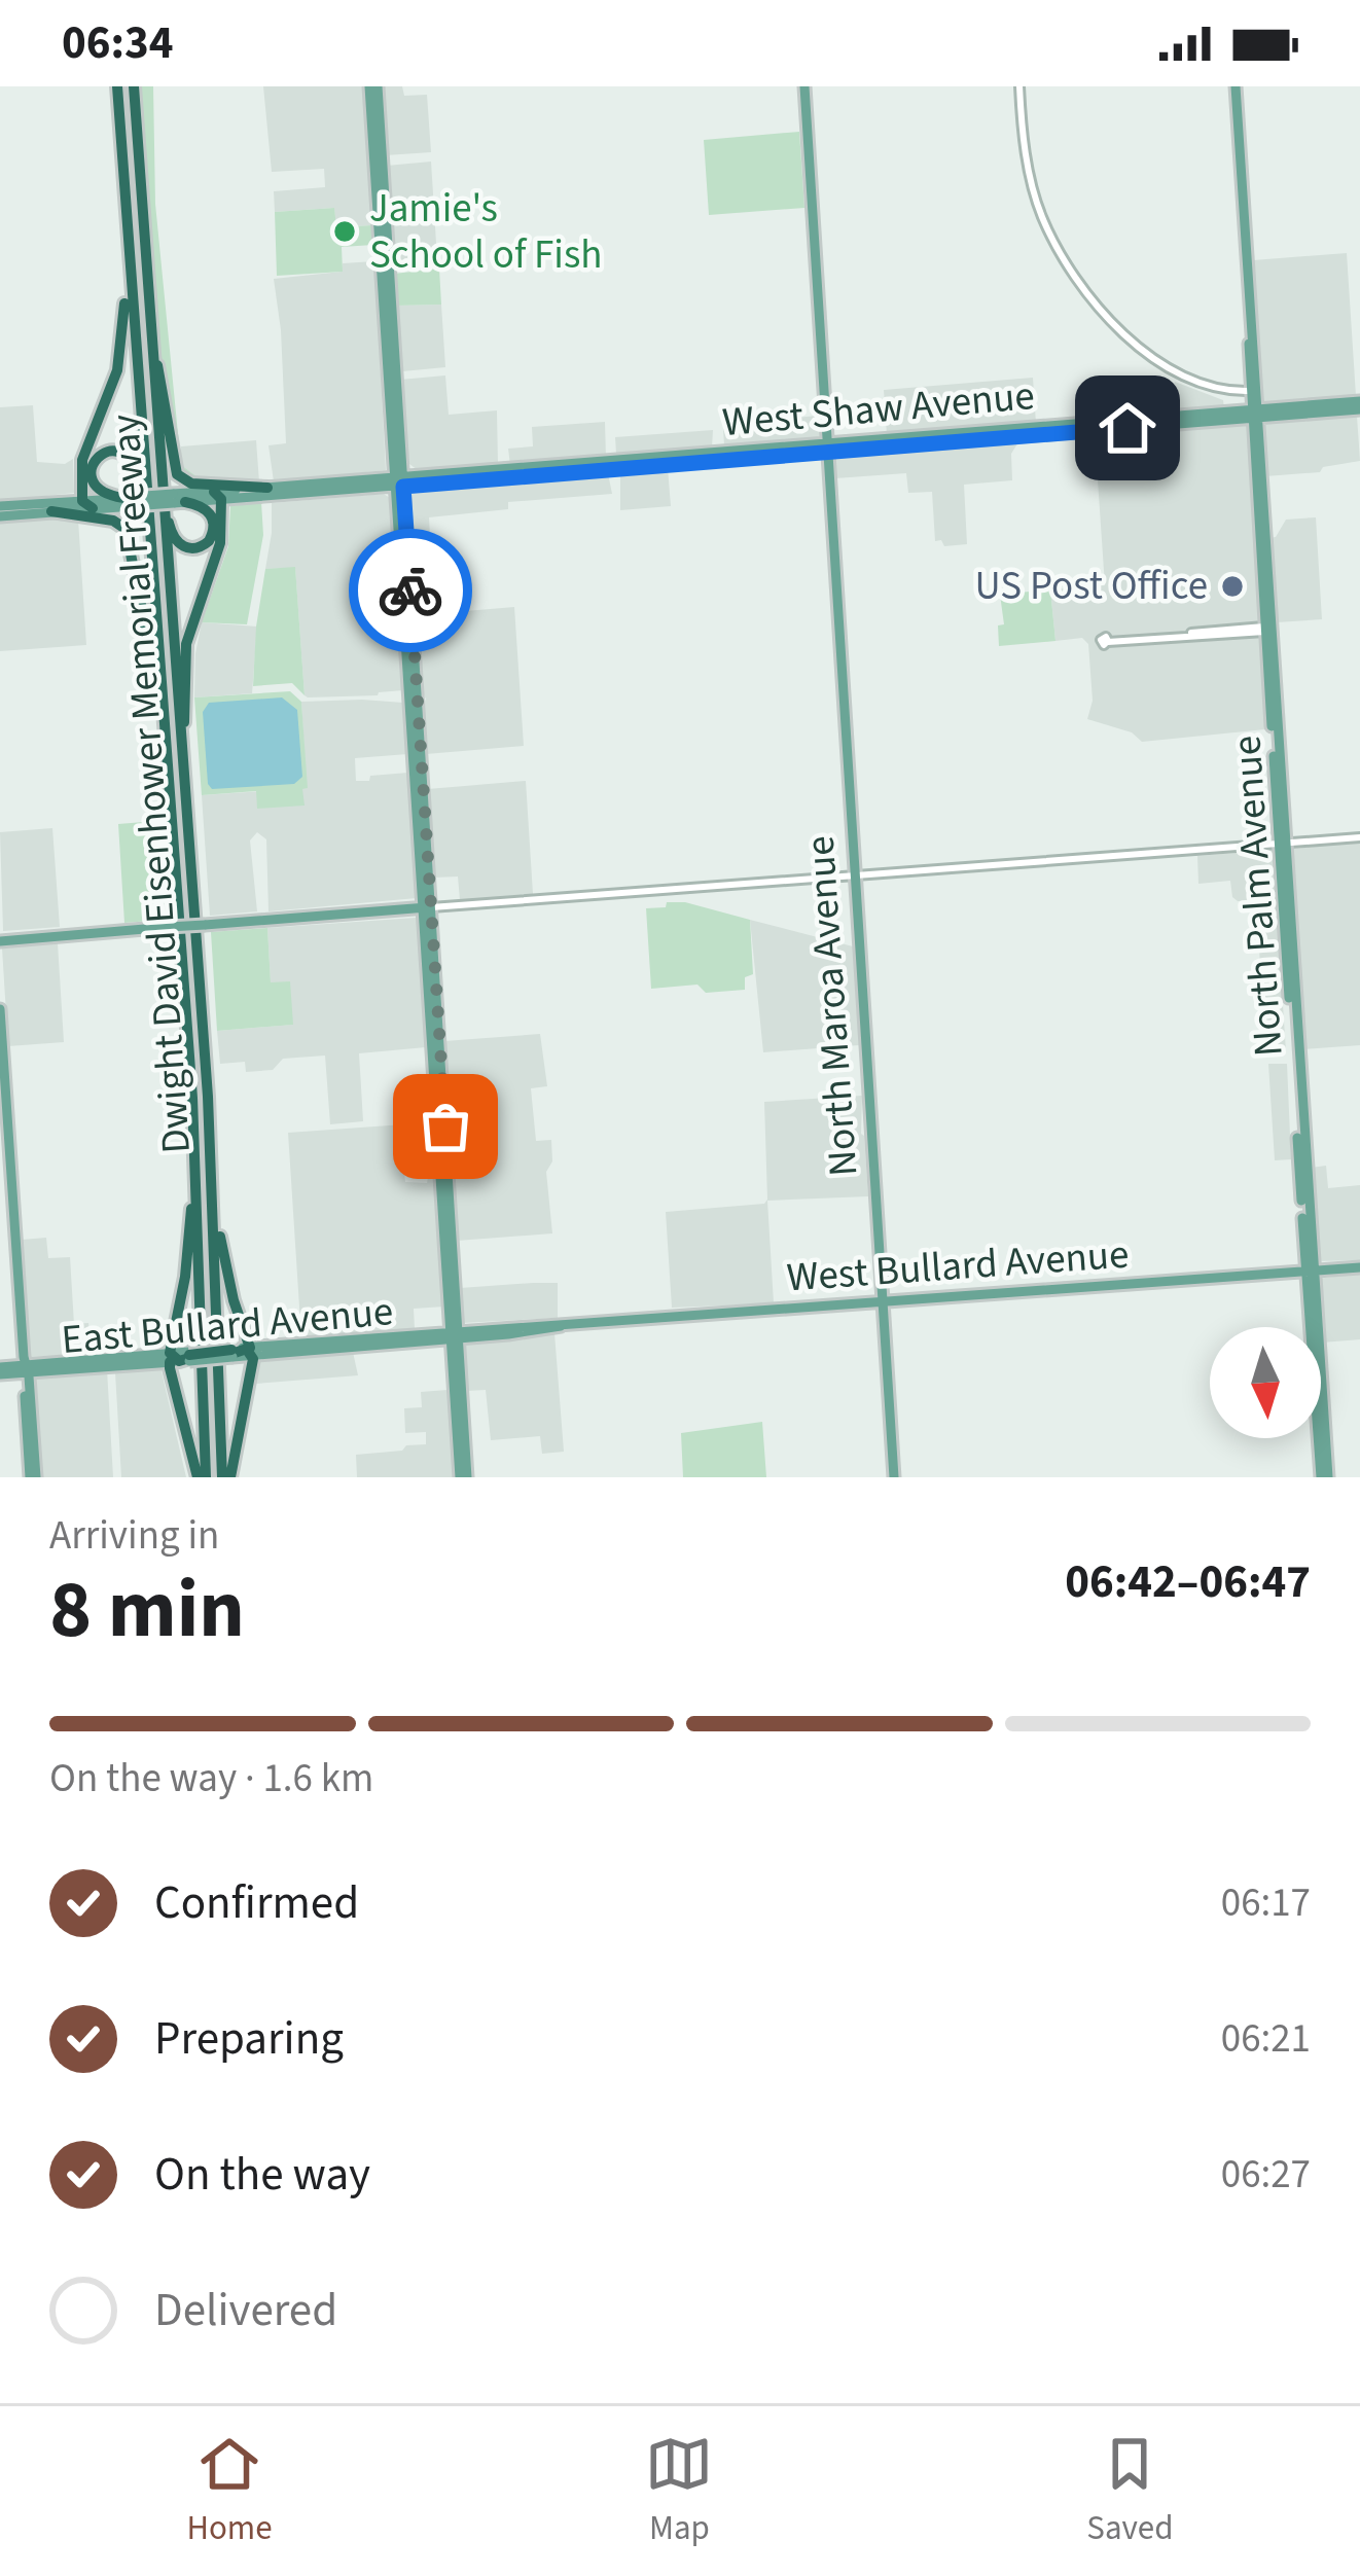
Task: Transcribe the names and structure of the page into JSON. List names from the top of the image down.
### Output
{
  "streets": {
    "highway": ["Dwight David Eisenhower Memorial Freeway"],
    "main road": [
      "West Shaw Avenue",
      "North Palm Avenue",
      "North Maroa Avenue",
      "West Bullard Avenue",
      "East Bullard Avenue"
    ]
  },
  "crossings": [
    ["West Shaw Avenue", "North Palm Avenue"],
    ["West Shaw Avenue", "North Maroa Avenue"],
    ["North Palm Avenue", "West Bullard Avenue"],
    ["North Maroa Avenue", "West Bullard Avenue"],
    ["West Bullard Avenue", "East Bullard Avenue"]
  ],
  "places": ["Jamie's School of Fish", "US Post Office"],
  "north": "bottom",
  "page": {
    "status": "06:34",
    "heading": ["8 min", "Arriving in", "06:42–06:47"],
    "bar": "On the way · 1.6 km",
    "list": [
      ["Confirmed", "06:17"],
      ["Preparing", "06:21"],
      ["On the way", "06:27"],
      "Delivered"
    ],
    "tabs": ["Home", "Map", "Saved"]
  }
}
